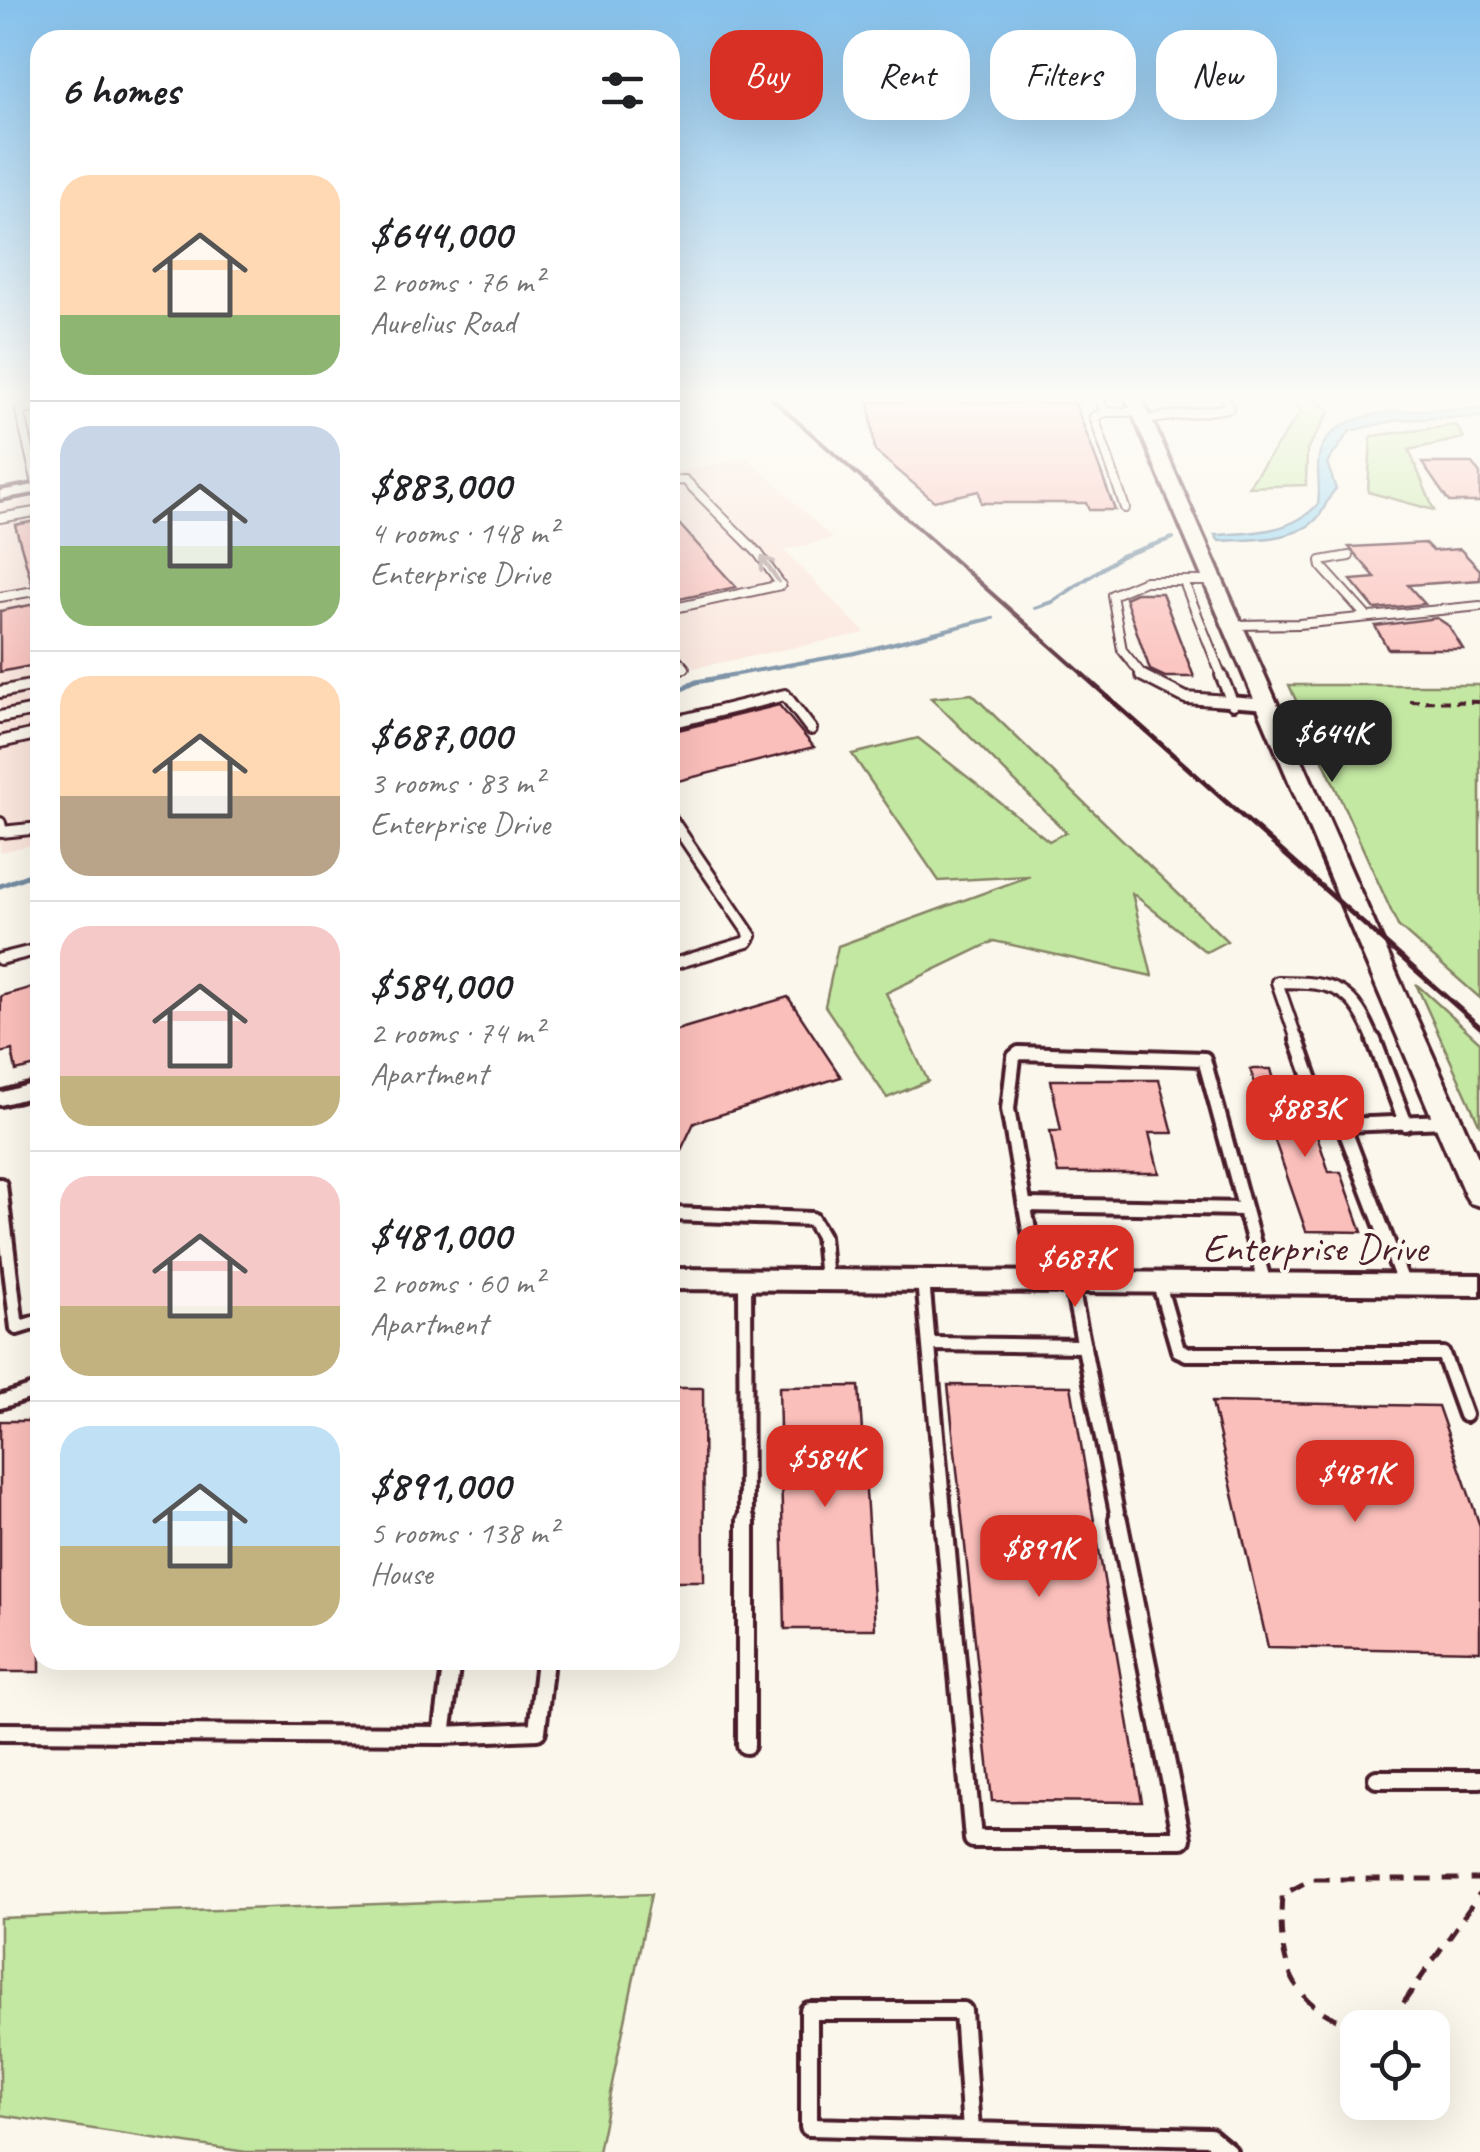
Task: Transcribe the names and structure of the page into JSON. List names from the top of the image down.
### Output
{
  "streets": {
    "street": ["Enterprise Drive"]
  },
  "page": {
    "chip": [
      "Buy",
      "Rent",
      "Filters",
      "New"
    ],
    "heading": "6 homes",
    "list": [
      {
        "name": "$644,000",
        "note": "2 rooms · 76 m² · Aurelius Road"
      },
      {
        "name": "$883,000",
        "note": "4 rooms · 148 m² · Enterprise Drive"
      },
      {
        "name": "$687,000",
        "note": "3 rooms · 83 m² · Enterprise Drive"
      },
      {
        "name": "$584,000",
        "note": "2 rooms · 74 m² · Apartment"
      },
      {
        "name": "$481,000",
        "note": "2 rooms · 60 m² · Apartment"
      },
      {
        "name": "$891,000",
        "note": "5 rooms · 138 m² · House"
      }
    ],
    "price": [
      "$644K",
      "$883K",
      "$687K",
      "$584K",
      "$481K",
      "$891K"
    ]
  }
}
